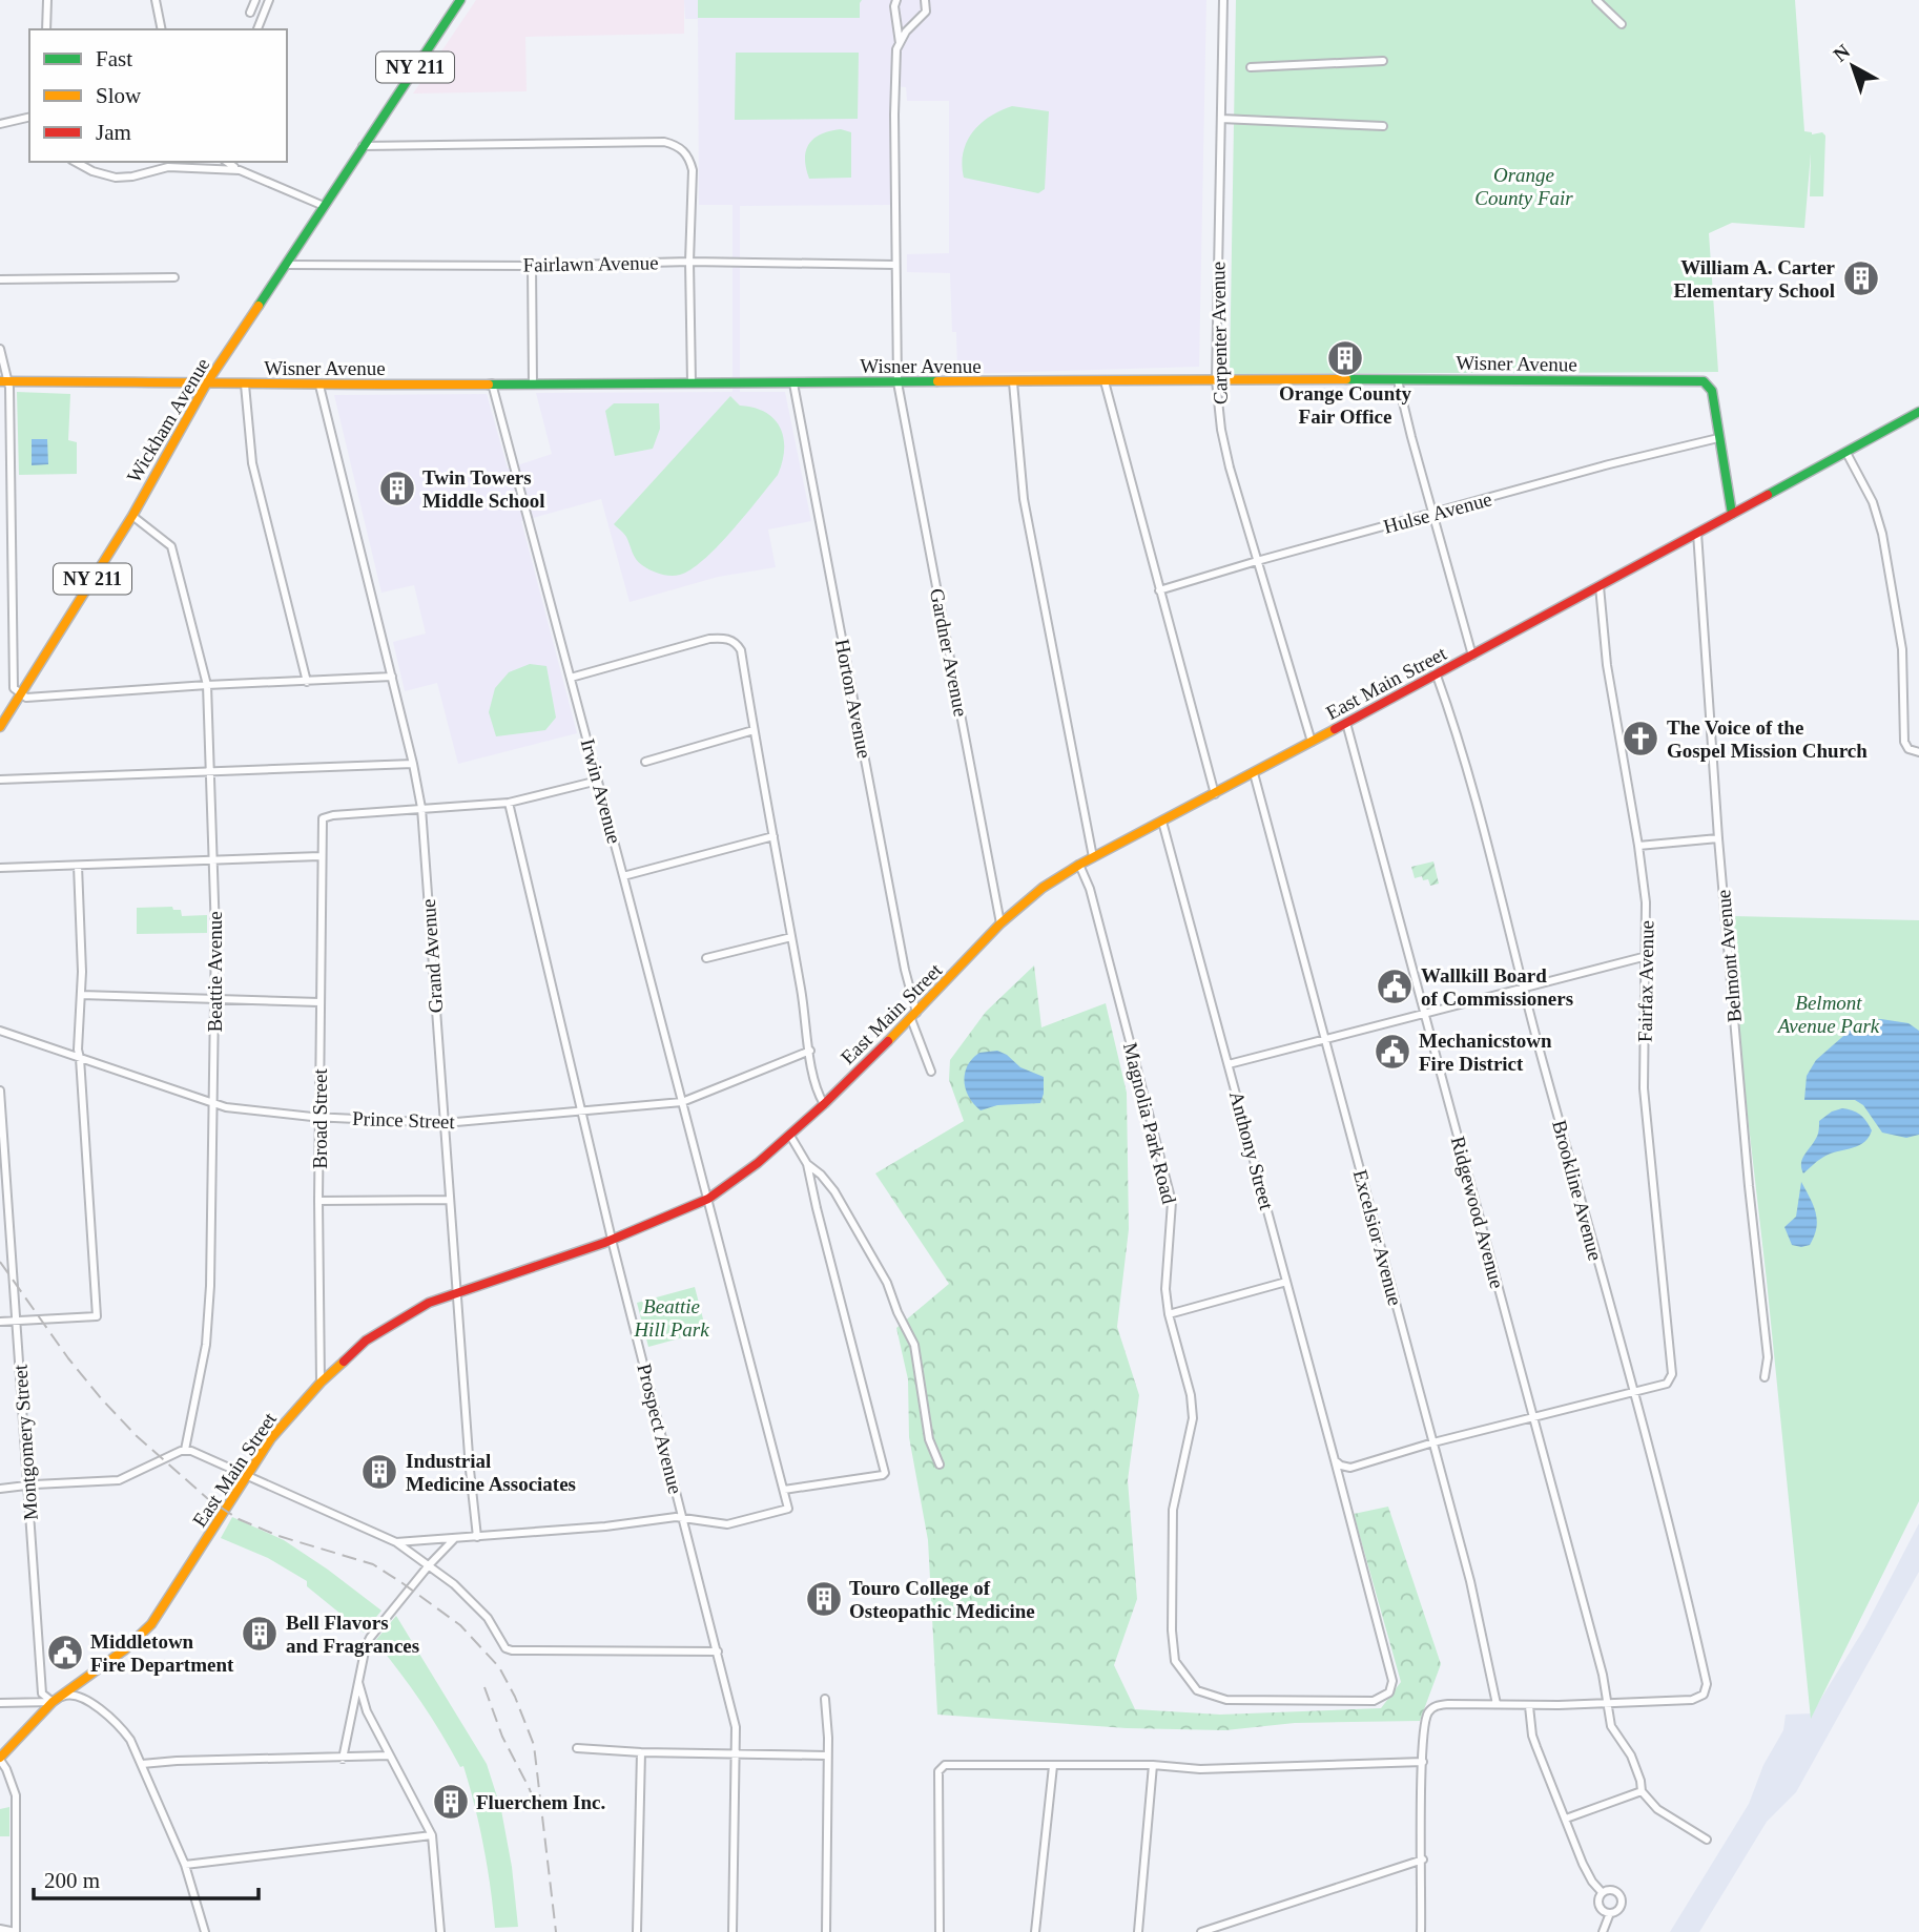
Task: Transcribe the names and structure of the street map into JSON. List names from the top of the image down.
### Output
{
  "streets": {
    "main road": [
      "NY 211",
      "Wisner Avenue",
      "Wickham Avenue",
      "East Main Street"
    ],
    "street": [
      "Fairlawn Avenue",
      "Carpenter Avenue",
      "Hulse Avenue",
      "Gardner Avenue",
      "Horton Avenue",
      "Irwin Avenue",
      "Grand Avenue",
      "Belmont Avenue",
      "Beattie Avenue",
      "Fairfax Avenue",
      "Broad Street",
      "Prince Street",
      "Magnolia Park Road",
      "Anthony Street",
      "Brookline Avenue",
      "Ridgewood Avenue",
      "Excelsior Avenue",
      "Prospect Avenue",
      "Montgomery Street"
    ]
  },
  "crossings": [
    ["Fairlawn Avenue", "Wickham Avenue"],
    ["Fairlawn Avenue", "Gardner Avenue"],
    ["Carpenter Avenue", "Wisner Avenue"],
    ["Carpenter Avenue", "Hulse Avenue"],
    ["Carpenter Avenue", "East Main Street"],
    ["Wisner Avenue", "Wickham Avenue"],
    ["Wisner Avenue", "Hulse Avenue"],
    ["Wisner Avenue", "Gardner Avenue"],
    ["Wisner Avenue", "East Main Street"],
    ["Wisner Avenue", "Horton Avenue"],
    ["Wisner Avenue", "Irwin Avenue"],
    ["Wisner Avenue", "Grand Avenue"],
    ["Wickham Avenue", "Beattie Avenue"],
    ["Gardner Avenue", "East Main Street"],
    ["East Main Street", "Horton Avenue"],
    ["East Main Street", "Irwin Avenue"],
    ["East Main Street", "Grand Avenue"],
    ["East Main Street", "Belmont Avenue"],
    ["East Main Street", "Fairfax Avenue"],
    ["East Main Street", "Broad Street"],
    ["East Main Street", "Magnolia Park Road"],
    ["East Main Street", "Anthony Street"],
    ["East Main Street", "Brookline Avenue"],
    ["East Main Street", "Ridgewood Avenue"],
    ["East Main Street", "Excelsior Avenue"],
    ["East Main Street", "Prospect Avenue"],
    ["East Main Street", "Montgomery Street"],
    ["Irwin Avenue", "Prince Street"],
    ["Grand Avenue", "Broad Street"],
    ["Grand Avenue", "Prince Street"],
    ["Beattie Avenue", "Prince Street"],
    ["Fairfax Avenue", "Brookline Avenue"],
    ["Broad Street", "Prince Street"],
    ["Prince Street", "Prospect Avenue"],
    ["Magnolia Park Road", "Anthony Street"],
    ["Brookline Avenue", "Ridgewood Avenue"]
  ],
  "parks": ["Orange County Fair", "Belmont Avenue Park", "Beattie Hill Park"],
  "places": {
    "building": [
      "William A. Carter Elementary School",
      "Orange County Fair Office",
      "Twin Towers Middle School",
      "Industrial Medicine Associates",
      "Touro College of Osteopathic Medicine",
      "Bell Flavors and Fragrances",
      "Fluerchem Inc."
    ],
    "church": ["The Voice of the Gospel Mission Church"],
    "public building": ["Wallkill Board of Commissioners", "Mechanicstown Fire District", "Middletown Fire Department"]
  },
  "legend": ["Fast", "Slow", "Jam"],
  "scale_bar": "200 m",
  "north": "top left"
}
